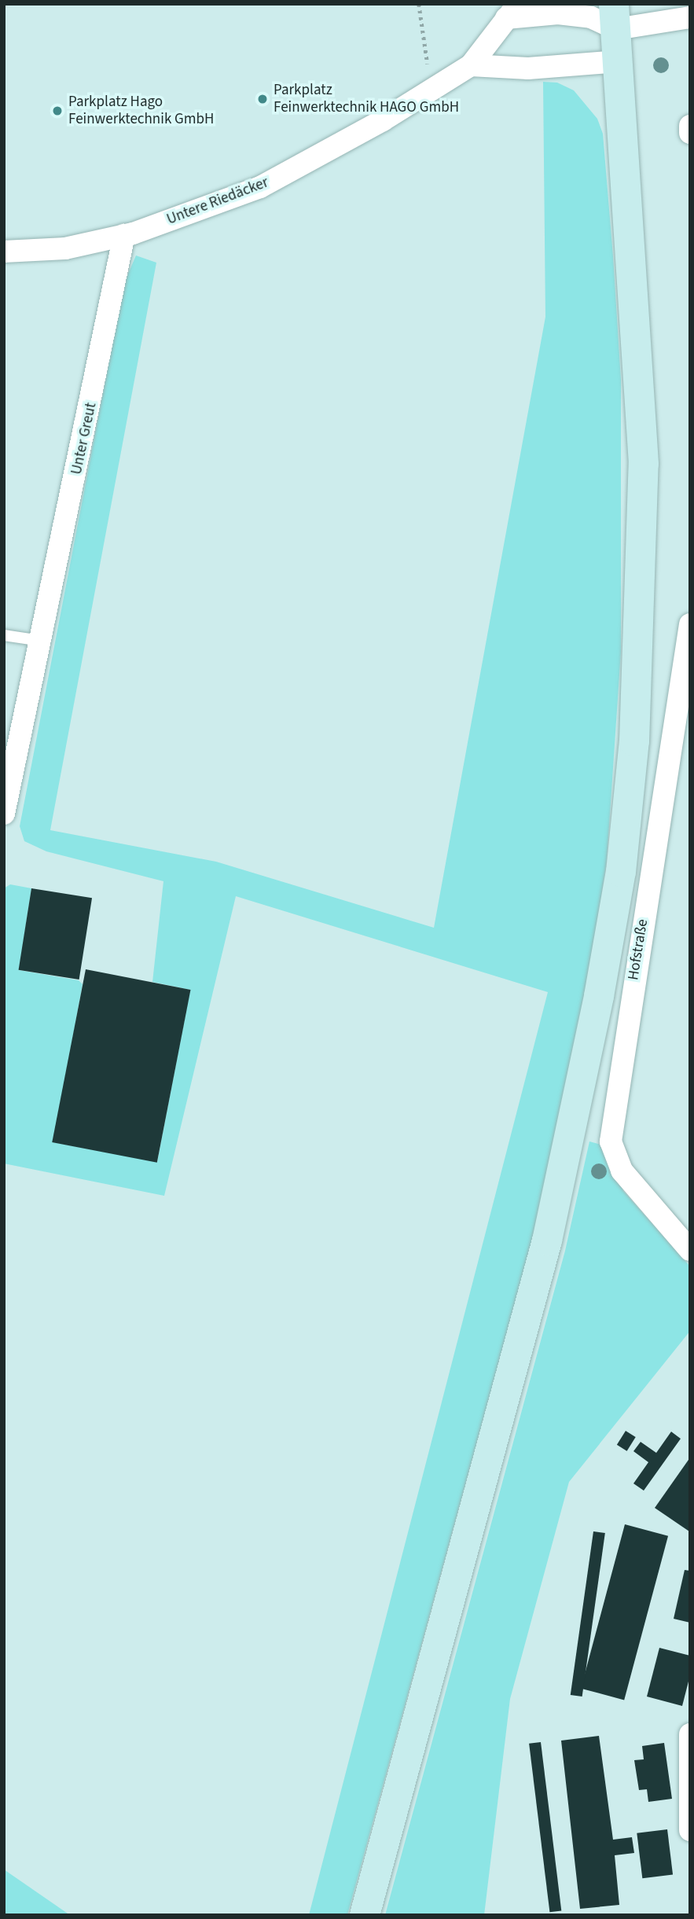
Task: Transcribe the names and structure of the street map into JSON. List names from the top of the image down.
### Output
{
  "streets": {
    "street": ["Untere Riedäcker", "Unter Greut", "Hofstraße"]
  },
  "crossings": [
    ["Untere Riedäcker", "Unter Greut"]
  ],
  "places": ["Parkplatz Feinwerktechnik HAGO GmbH", "Parkplatz Hago Feinwerktechnik GmbH"]
}
